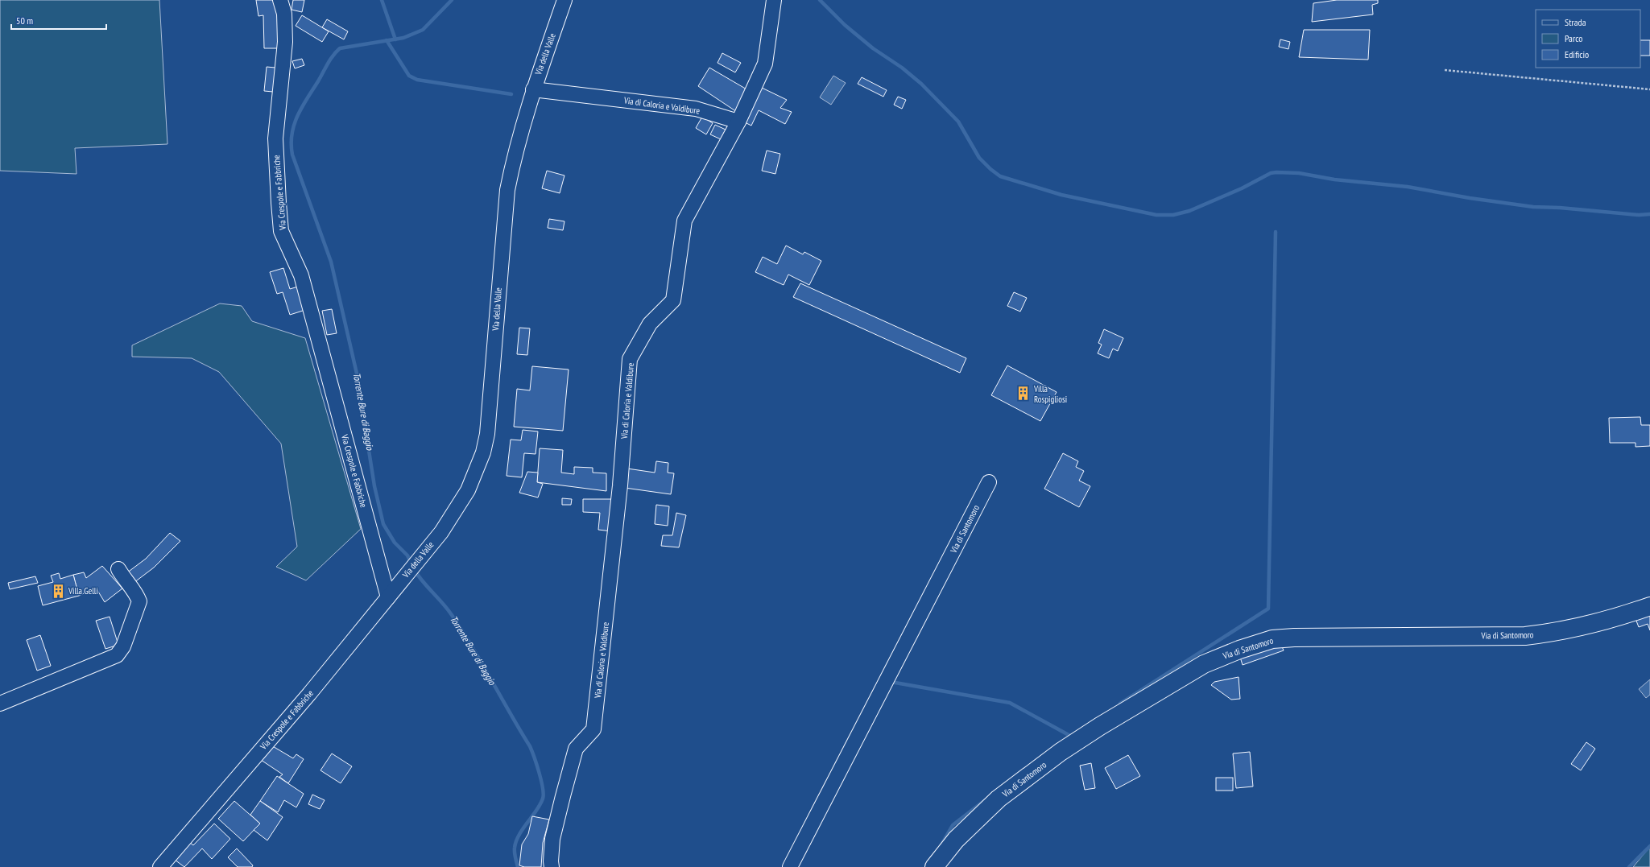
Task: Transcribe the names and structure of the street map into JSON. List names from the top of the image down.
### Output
{
  "streets": {
    "main road": ["Via di Santomoro"],
    "street": ["Via della Valle", "Via di Caloria e Valdibure", "Via Crespole e Fabbriche"]
  },
  "crossings": [
    ["Via della Valle", "Via di Caloria e Valdibure"],
    ["Via della Valle", "Via Crespole e Fabbriche"]
  ],
  "water": ["Torrente Bure di Baggio"],
  "places": {
    "building": ["Villa Rospigliosi", "Villa Gelli"]
  },
  "legend": ["Strada", "Parco", "Edificio"],
  "scale_bar": "50 m"
}
